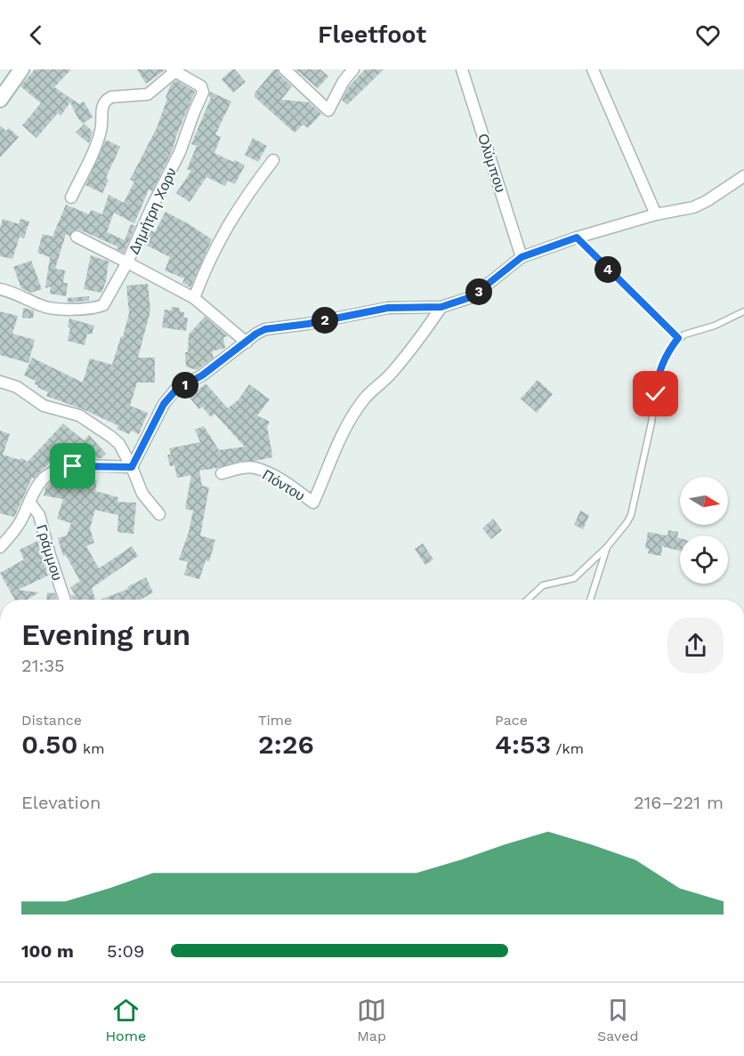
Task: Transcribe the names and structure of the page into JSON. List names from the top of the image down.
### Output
{
  "streets": {
    "street": [
      "Ολύμπου",
      "Δημήτρη Χορν",
      "Πόντου",
      "Γράμμου"
    ]
  },
  "north": "right",
  "page": {
    "header": "Fleetfoot",
    "pins": [
      "4",
      "3",
      "2",
      "1"
    ],
    "heading": ["Evening run", "21:35"],
    "stats": [
      ["Distance", "0.50 km"],
      ["Time", "2:26"],
      ["Pace", "4:53 /km"]
    ],
    "chart": ["Elevation", "216–221 m"],
    "list": [
      {
        "name": "100 m",
        "note": "5:09"
      }
    ],
    "tabs": ["Home", "Map", "Saved"]
  }
}
